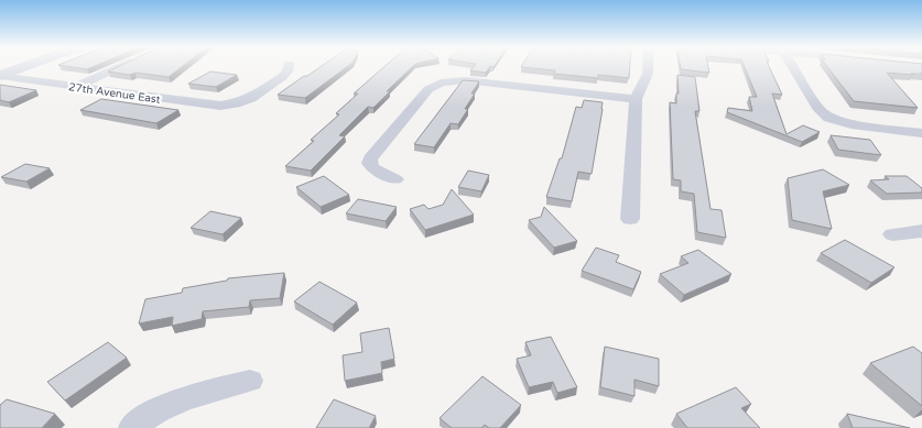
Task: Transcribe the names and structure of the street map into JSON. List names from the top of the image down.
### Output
{
  "streets": {
    "street": ["27th Avenue East"]
  }
}
